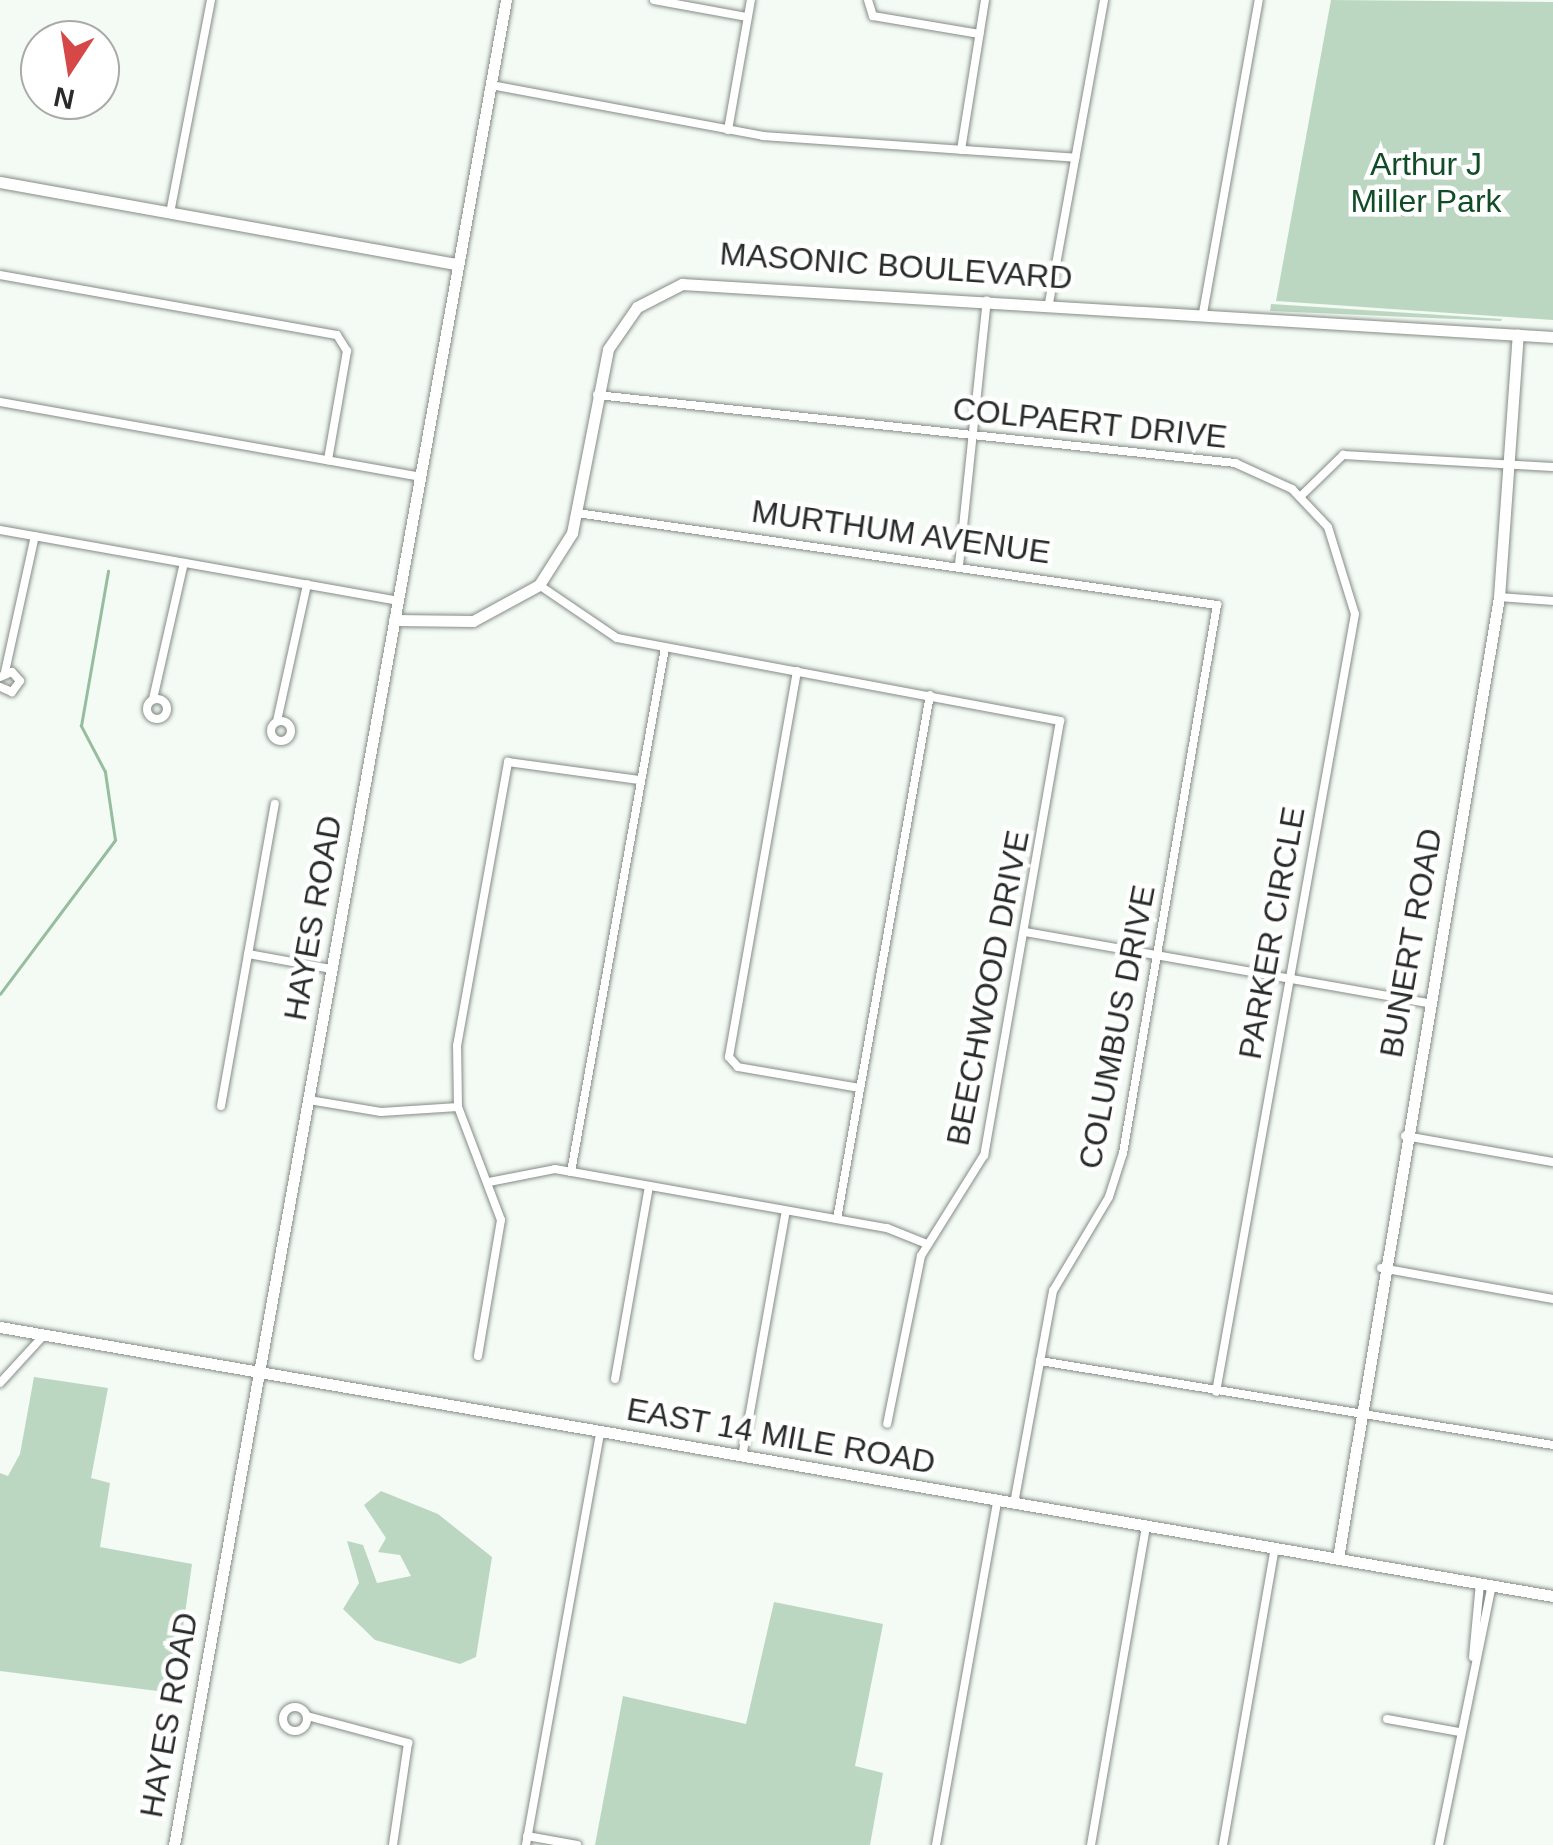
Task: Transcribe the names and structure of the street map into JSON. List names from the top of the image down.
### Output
{
  "streets": {
    "street": [
      "MASONIC BOULEVARD",
      "COLPAERT DRIVE",
      "MURTHUM AVENUE",
      "HAYES ROAD",
      "PARKER CIRCLE",
      "BUNERT ROAD",
      "BEECHWOOD DRIVE",
      "COLUMBUS DRIVE",
      "EAST 14 MILE ROAD"
    ]
  },
  "crossings": [
    ["MASONIC BOULEVARD", "COLPAERT DRIVE"],
    ["MASONIC BOULEVARD", "MURTHUM AVENUE"],
    ["MASONIC BOULEVARD", "BUNERT ROAD"],
    ["COLPAERT DRIVE", "PARKER CIRCLE"],
    ["MURTHUM AVENUE", "COLUMBUS DRIVE"],
    ["HAYES ROAD", "EAST 14 MILE ROAD"],
    ["BUNERT ROAD", "EAST 14 MILE ROAD"],
    ["COLUMBUS DRIVE", "EAST 14 MILE ROAD"]
  ],
  "parks": ["Arthur J Miller Park"],
  "north": "bottom"
}
